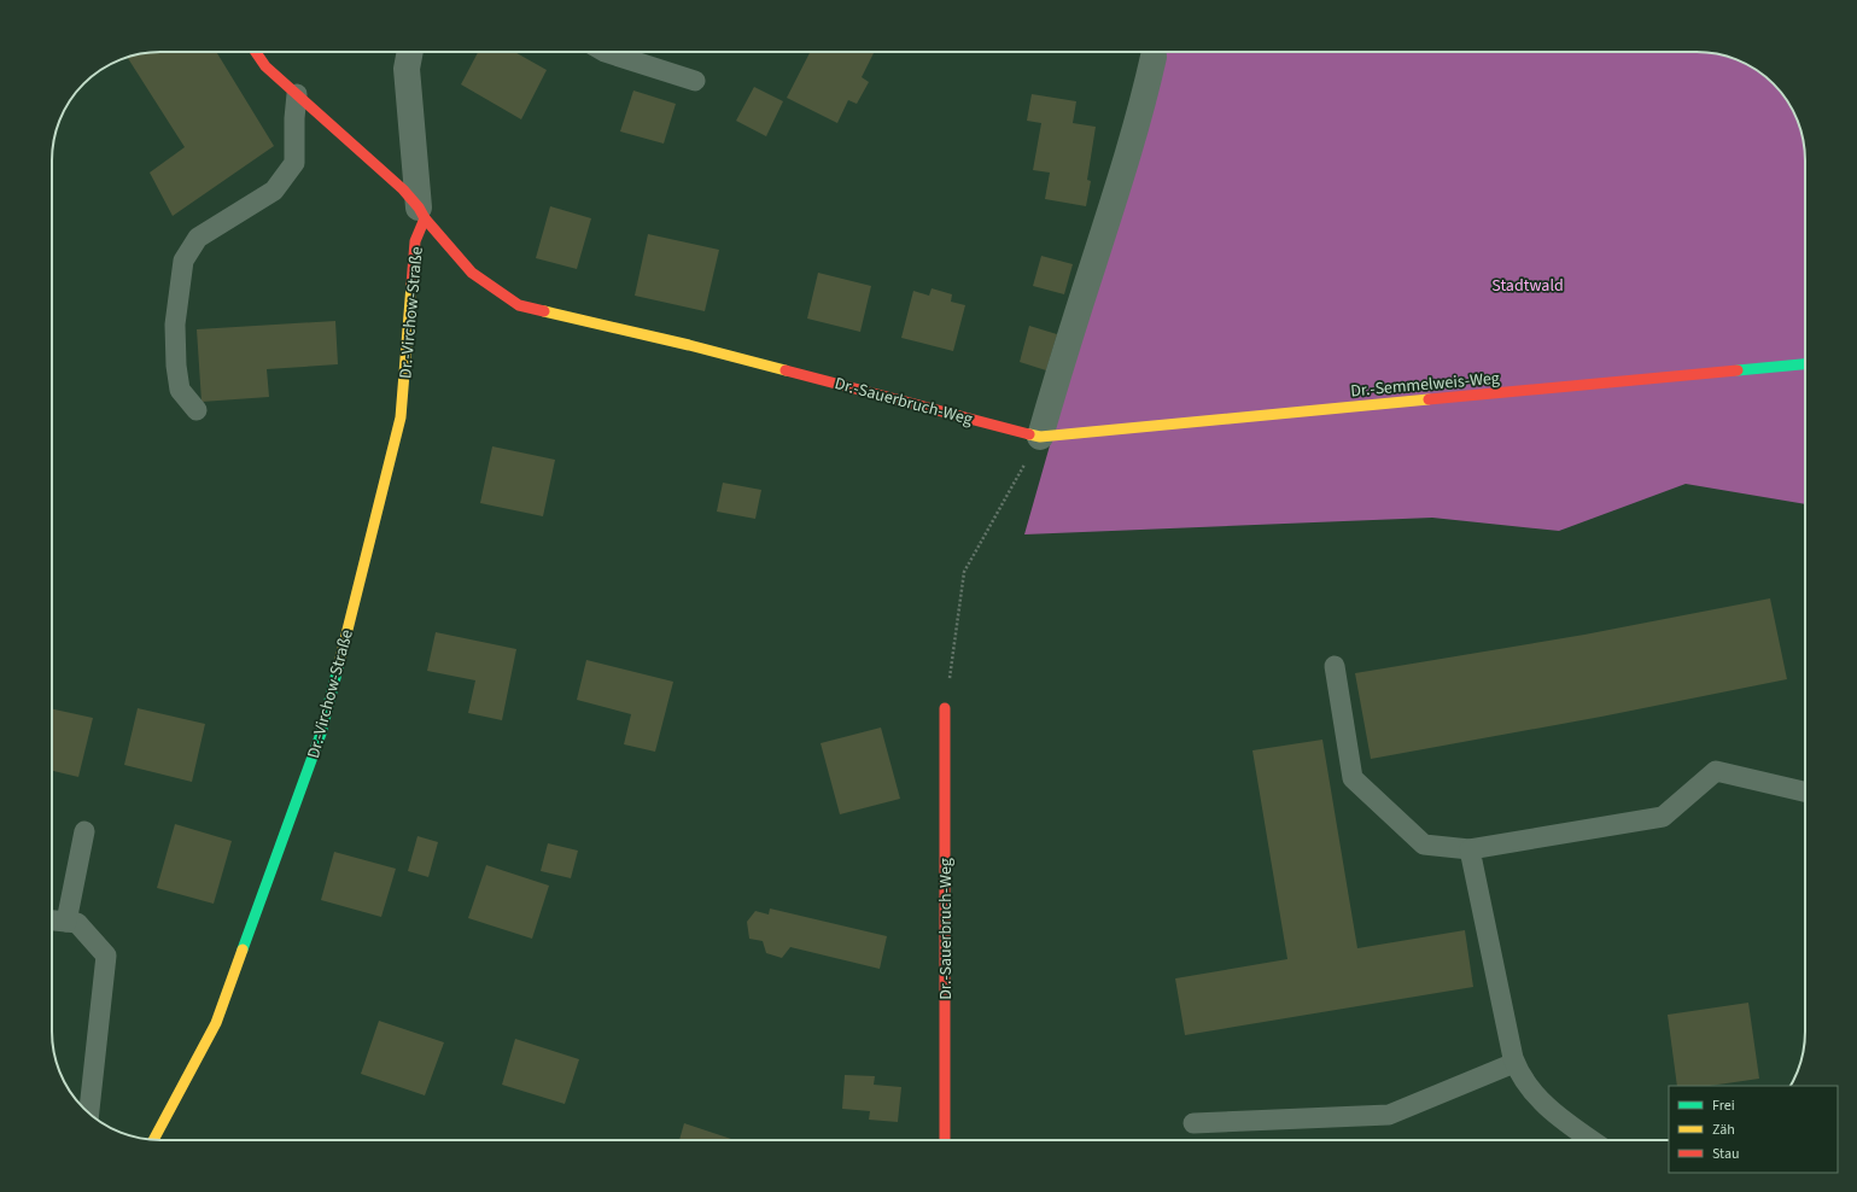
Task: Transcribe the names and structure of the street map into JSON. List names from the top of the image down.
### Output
{
  "streets": {
    "street": ["Dr.-Virchow-Straße", "Dr.-Semmelweis-Weg", "Dr.-Sauerbruch-Weg"]
  },
  "crossings": [
    ["Dr.-Virchow-Straße", "Dr.-Sauerbruch-Weg"],
    ["Dr.-Semmelweis-Weg", "Dr.-Sauerbruch-Weg"]
  ],
  "parks": ["Stadtwald"],
  "legend": ["Frei", "Zäh", "Stau"]
}
